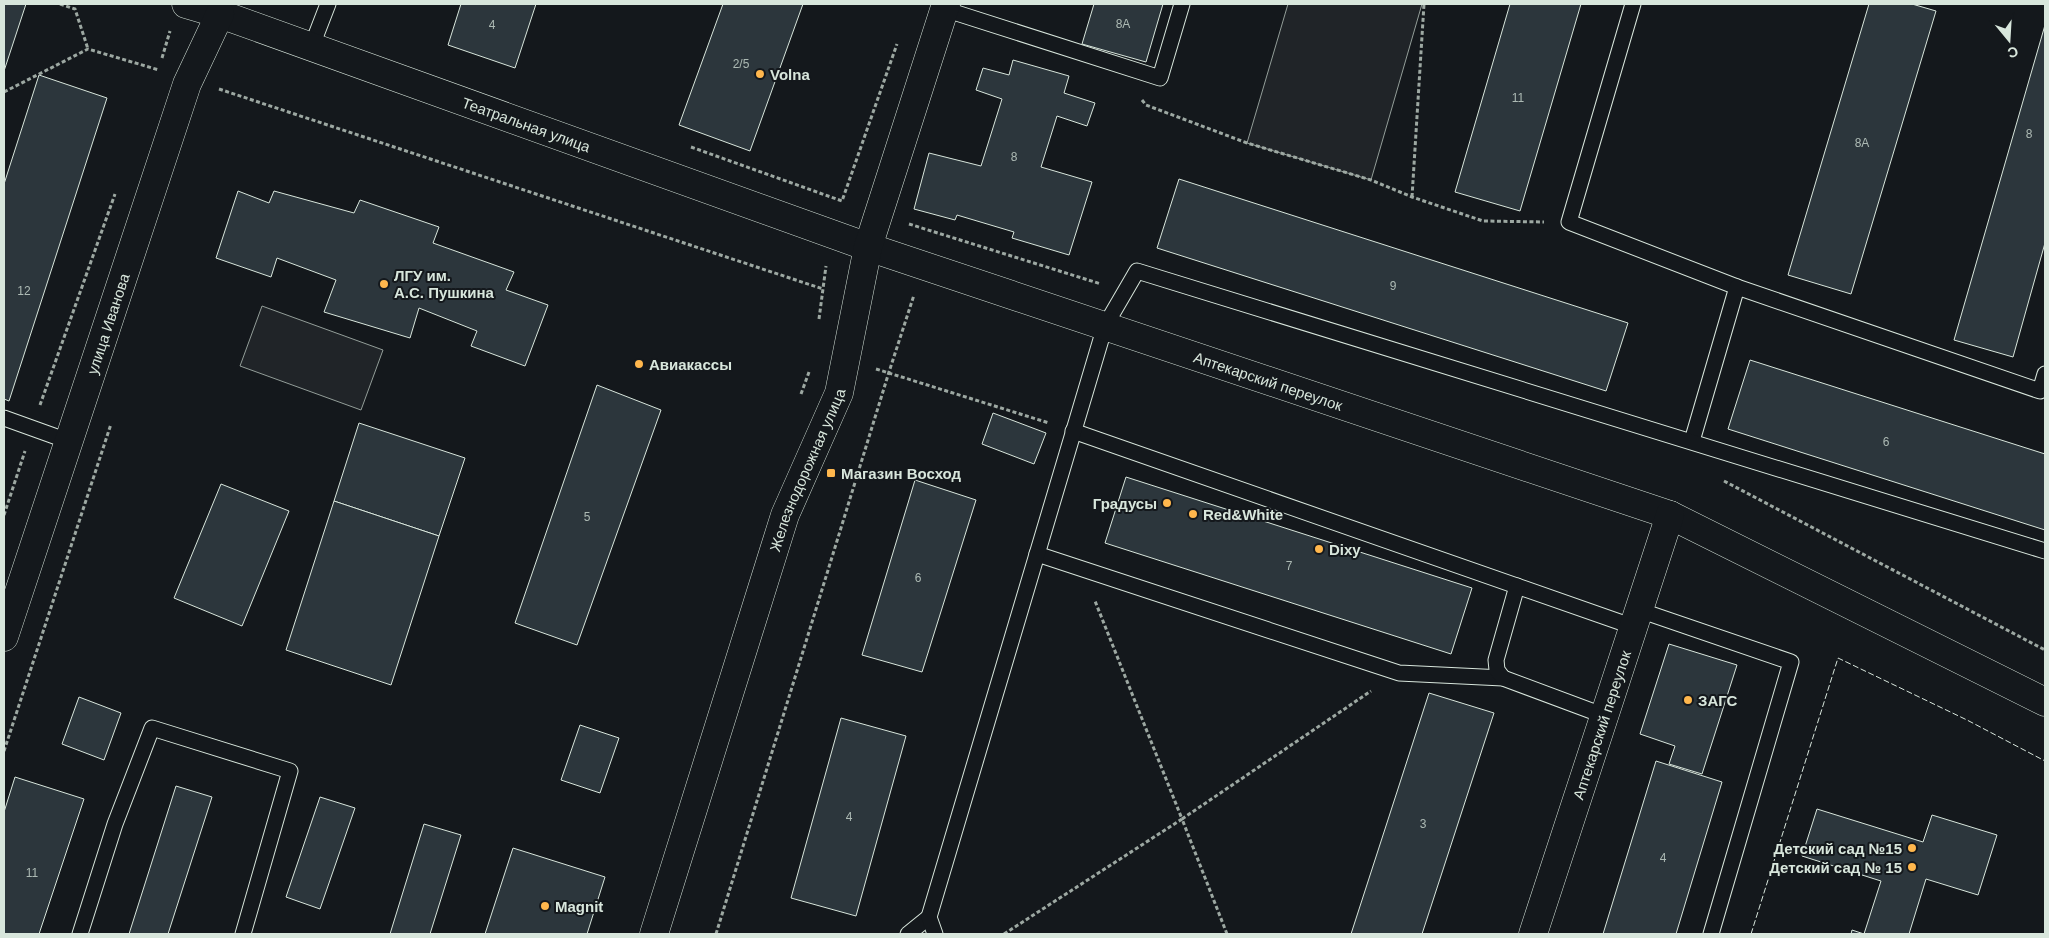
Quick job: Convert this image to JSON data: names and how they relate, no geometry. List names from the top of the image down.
{
  "streets": {
    "street": [
      "Театральная улица",
      "улица Иванова",
      "Аптекарский переулок",
      "Железнодорожная улица"
    ]
  },
  "crossings": [
    ["Театральная улица", "улица Иванова"],
    ["Театральная улица", "Аптекарский переулок"],
    ["Театральная улица", "Железнодорожная улица"],
    ["Аптекарский переулок", "Железнодорожная улица"]
  ],
  "places": {
    "other": [
      "Volna",
      "ЛГУ им. А.С. Пушкина",
      "Авиакассы",
      "Градусы",
      "Red&White",
      "Dixy",
      "ЗАГС",
      "Детский сад №15",
      "Детский сад № 15",
      "Magnit"
    ],
    "transit": ["Магазин Восход"]
  },
  "house_numbers": [
    "8А",
    "4",
    "2/5",
    "11",
    "8",
    "8А",
    "8",
    "9",
    "12",
    "6",
    "5",
    "7",
    "6",
    "4",
    "3",
    "4",
    "11"
  ],
  "north": "bottom"
}
